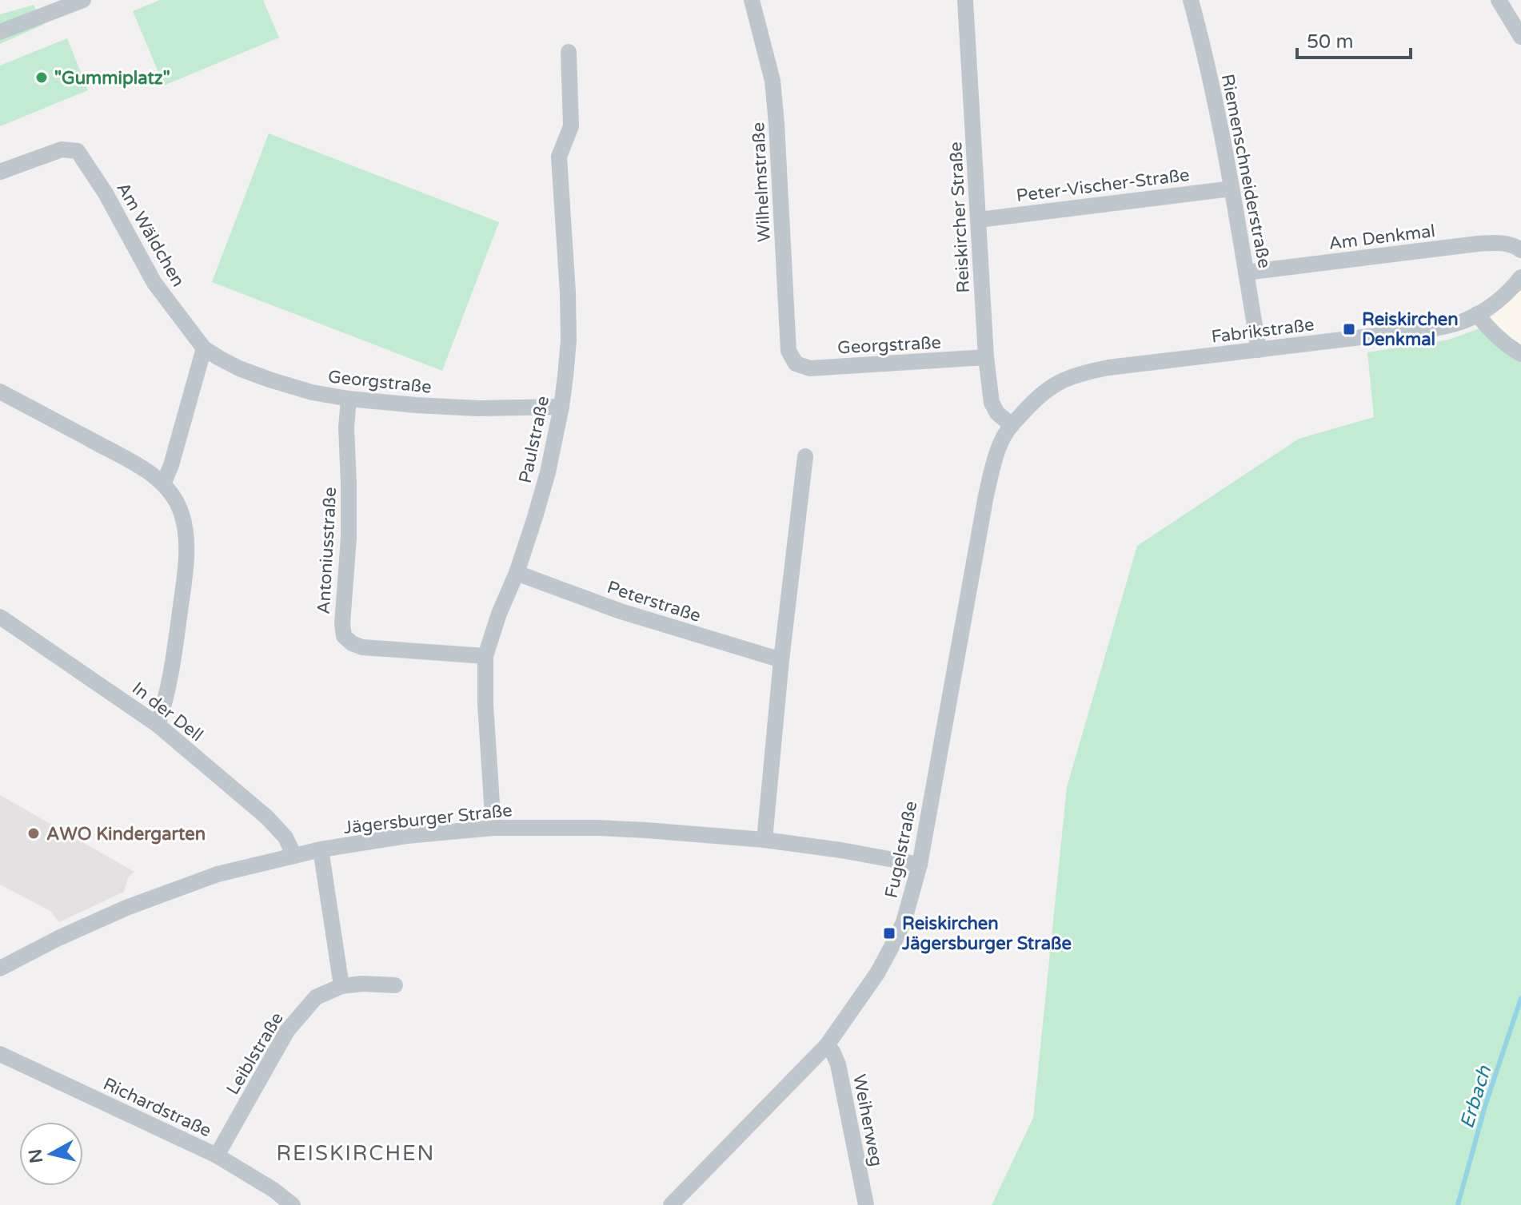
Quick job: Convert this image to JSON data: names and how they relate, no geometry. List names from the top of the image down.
{
  "streets": {
    "street": [
      "Riemenschneiderstraße",
      "Wilhelmstraße",
      "Peter-Vischer-Straße",
      "Reiskircher Straße",
      "Am Wäldchen",
      "Am Denkmal",
      "Fabrikstraße",
      "Georgstraße",
      "Paulstraße",
      "Antoniusstraße",
      "Peterstraße",
      "In der Dell",
      "Jägersburger Straße",
      "Fugelstraße",
      "Leiblstraße",
      "Richardstraße",
      "Weiherweg"
    ]
  },
  "crossings": [
    ["Riemenschneiderstraße", "Peter-Vischer-Straße"],
    ["Riemenschneiderstraße", "Am Denkmal"],
    ["Riemenschneiderstraße", "Fabrikstraße"],
    ["Wilhelmstraße", "Georgstraße"],
    ["Peter-Vischer-Straße", "Reiskircher Straße"],
    ["Reiskircher Straße", "Fabrikstraße"],
    ["Reiskircher Straße", "Georgstraße"],
    ["Reiskircher Straße", "Fugelstraße"],
    ["Am Wäldchen", "Georgstraße"],
    ["Fabrikstraße", "Fugelstraße"],
    ["Georgstraße", "Paulstraße"],
    ["Georgstraße", "Antoniusstraße"],
    ["Paulstraße", "Antoniusstraße"],
    ["Paulstraße", "Peterstraße"],
    ["Paulstraße", "Jägersburger Straße"],
    ["In der Dell", "Jägersburger Straße"],
    ["Jägersburger Straße", "Fugelstraße"],
    ["Fugelstraße", "Weiherweg"],
    ["Leiblstraße", "Richardstraße"]
  ],
  "districts": ["REISKIRCHEN"],
  "water": ["Erbach"],
  "places": {
    "other": ["\"Gummiplatz\"", "AWO Kindergarten"],
    "transit": ["Reiskirchen Denkmal", "Reiskirchen Jägersburger Straße"]
  },
  "scale_bar": "50 m",
  "north": "left"
}
